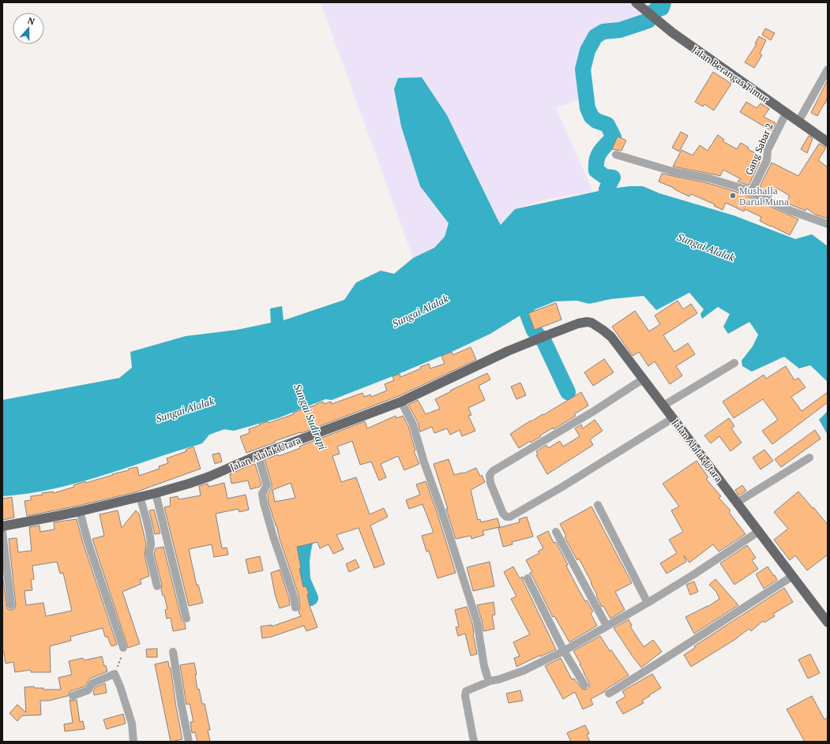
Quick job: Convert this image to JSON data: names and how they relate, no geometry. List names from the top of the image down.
{
  "streets": {
    "main road": ["Jalan Berangas Timur", "Jalan Alalak Utara"],
    "street": ["Gang Sabar 2"]
  },
  "crossings": [
    ["Jalan Berangas Timur", "Gang Sabar 2"]
  ],
  "water": ["Sungai Alalak", "Sungai Sudirapi"],
  "places": ["Mushalla Darul Muna"],
  "north": "top"
}
